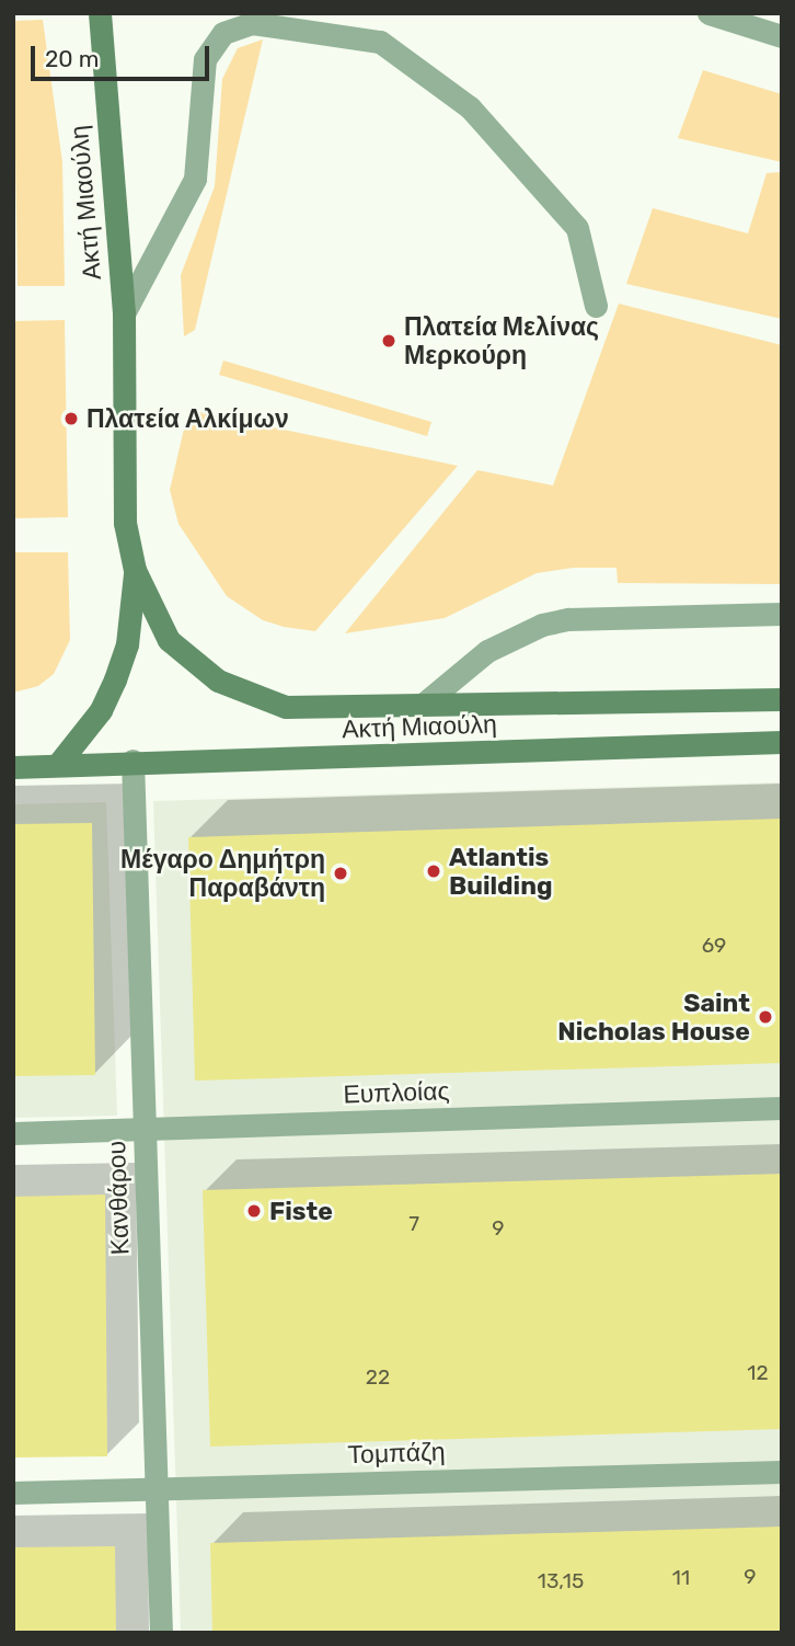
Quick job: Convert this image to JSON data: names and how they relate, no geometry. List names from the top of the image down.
{
  "streets": {
    "main road": ["Ακτή Μιαούλη"],
    "street": ["Ευπλοίας", "Κανθάρου", "Τομπάζη"]
  },
  "crossings": [
    ["Ακτή Μιαούλη", "Κανθάρου"],
    ["Ευπλοίας", "Κανθάρου"],
    ["Κανθάρου", "Τομπάζη"]
  ],
  "places": [
    "Πλατεία Μελίνας Μερκούρη",
    "Πλατεία Αλκίμων",
    "Atlantis Building",
    "Μέγαρο Δημήτρη Παραβάντη",
    "Saint Nicholas House",
    "Fiste"
  ],
  "house_numbers": [
    "69",
    "7",
    "9",
    "12",
    "22",
    "9",
    "11",
    "13,15"
  ],
  "scale_bar": "20 m"
}
